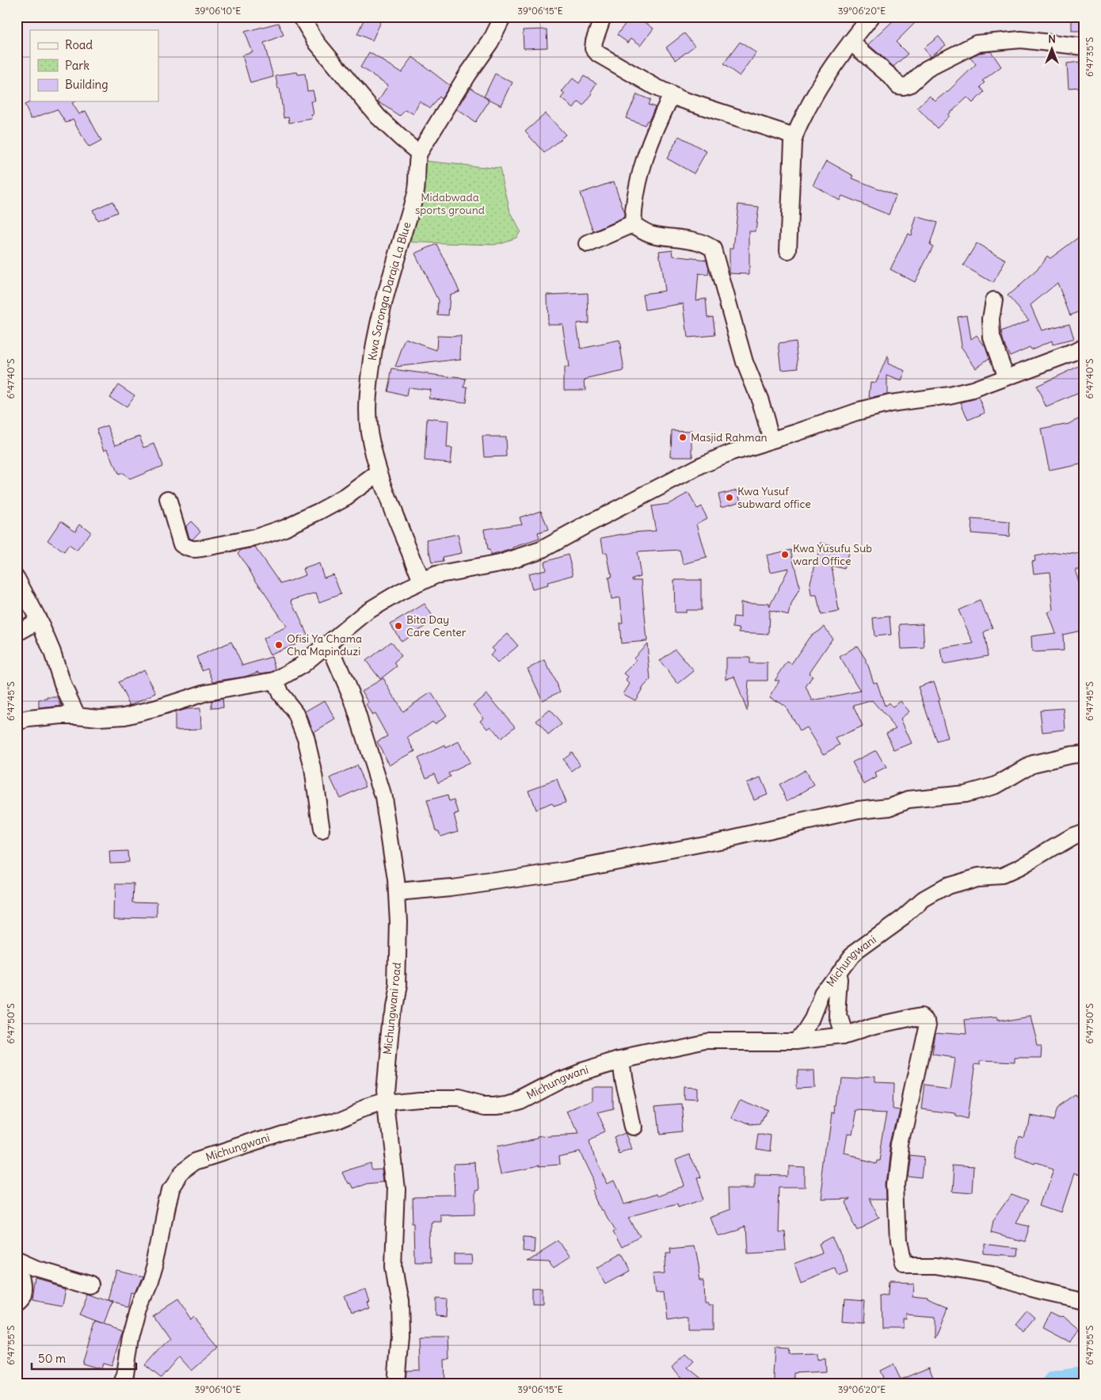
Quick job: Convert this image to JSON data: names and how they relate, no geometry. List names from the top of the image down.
{
  "streets": {
    "street": ["Kwa Saronga Daraja La Blue", "Michungwani", "Michungwani road"]
  },
  "crossings": [
    ["Michungwani", "Michungwani road"]
  ],
  "parks": ["Midabwada sports ground"],
  "places": [
    "Masjid Rahman",
    "Kwa Yusuf subward office",
    "Kwa Yusufu Sub ward Office",
    "Bita Day Care Center",
    "Ofisi Ya Chama Cha Mapinduzi"
  ],
  "legend": ["Road", "Park", "Building"],
  "scale_bar": "50 m",
  "north": "top",
  "coordinates": [
    "39°06'10\"E",
    "39°06'15\"E",
    "39°06'20\"E",
    "6°47'35\"S",
    "6°47'40\"S",
    "6°47'45\"S",
    "6°47'50\"S",
    "6°47'55\"S"
  ]
}
